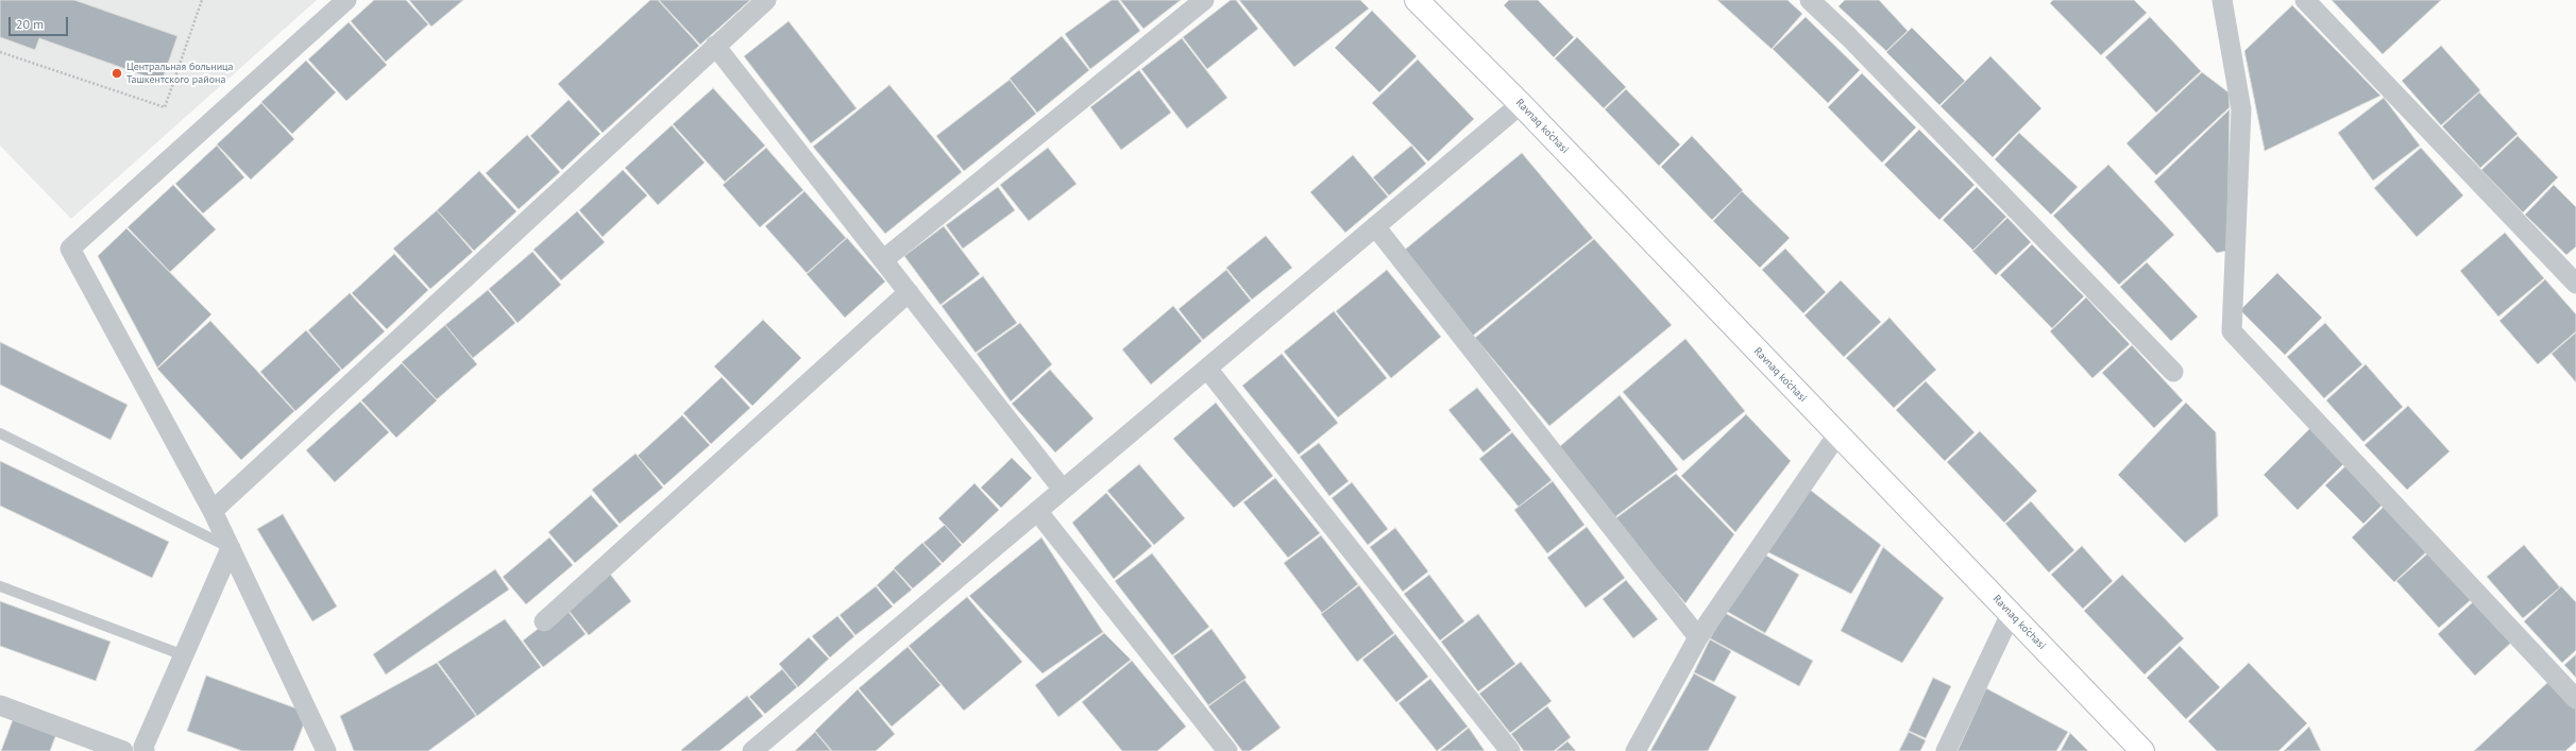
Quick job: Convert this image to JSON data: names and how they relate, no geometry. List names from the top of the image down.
{
  "streets": {
    "street": ["Ravnaq ko‘chasi"]
  },
  "places": ["Центральная больница Ташкентского района"],
  "scale_bar": "20 m"
}
